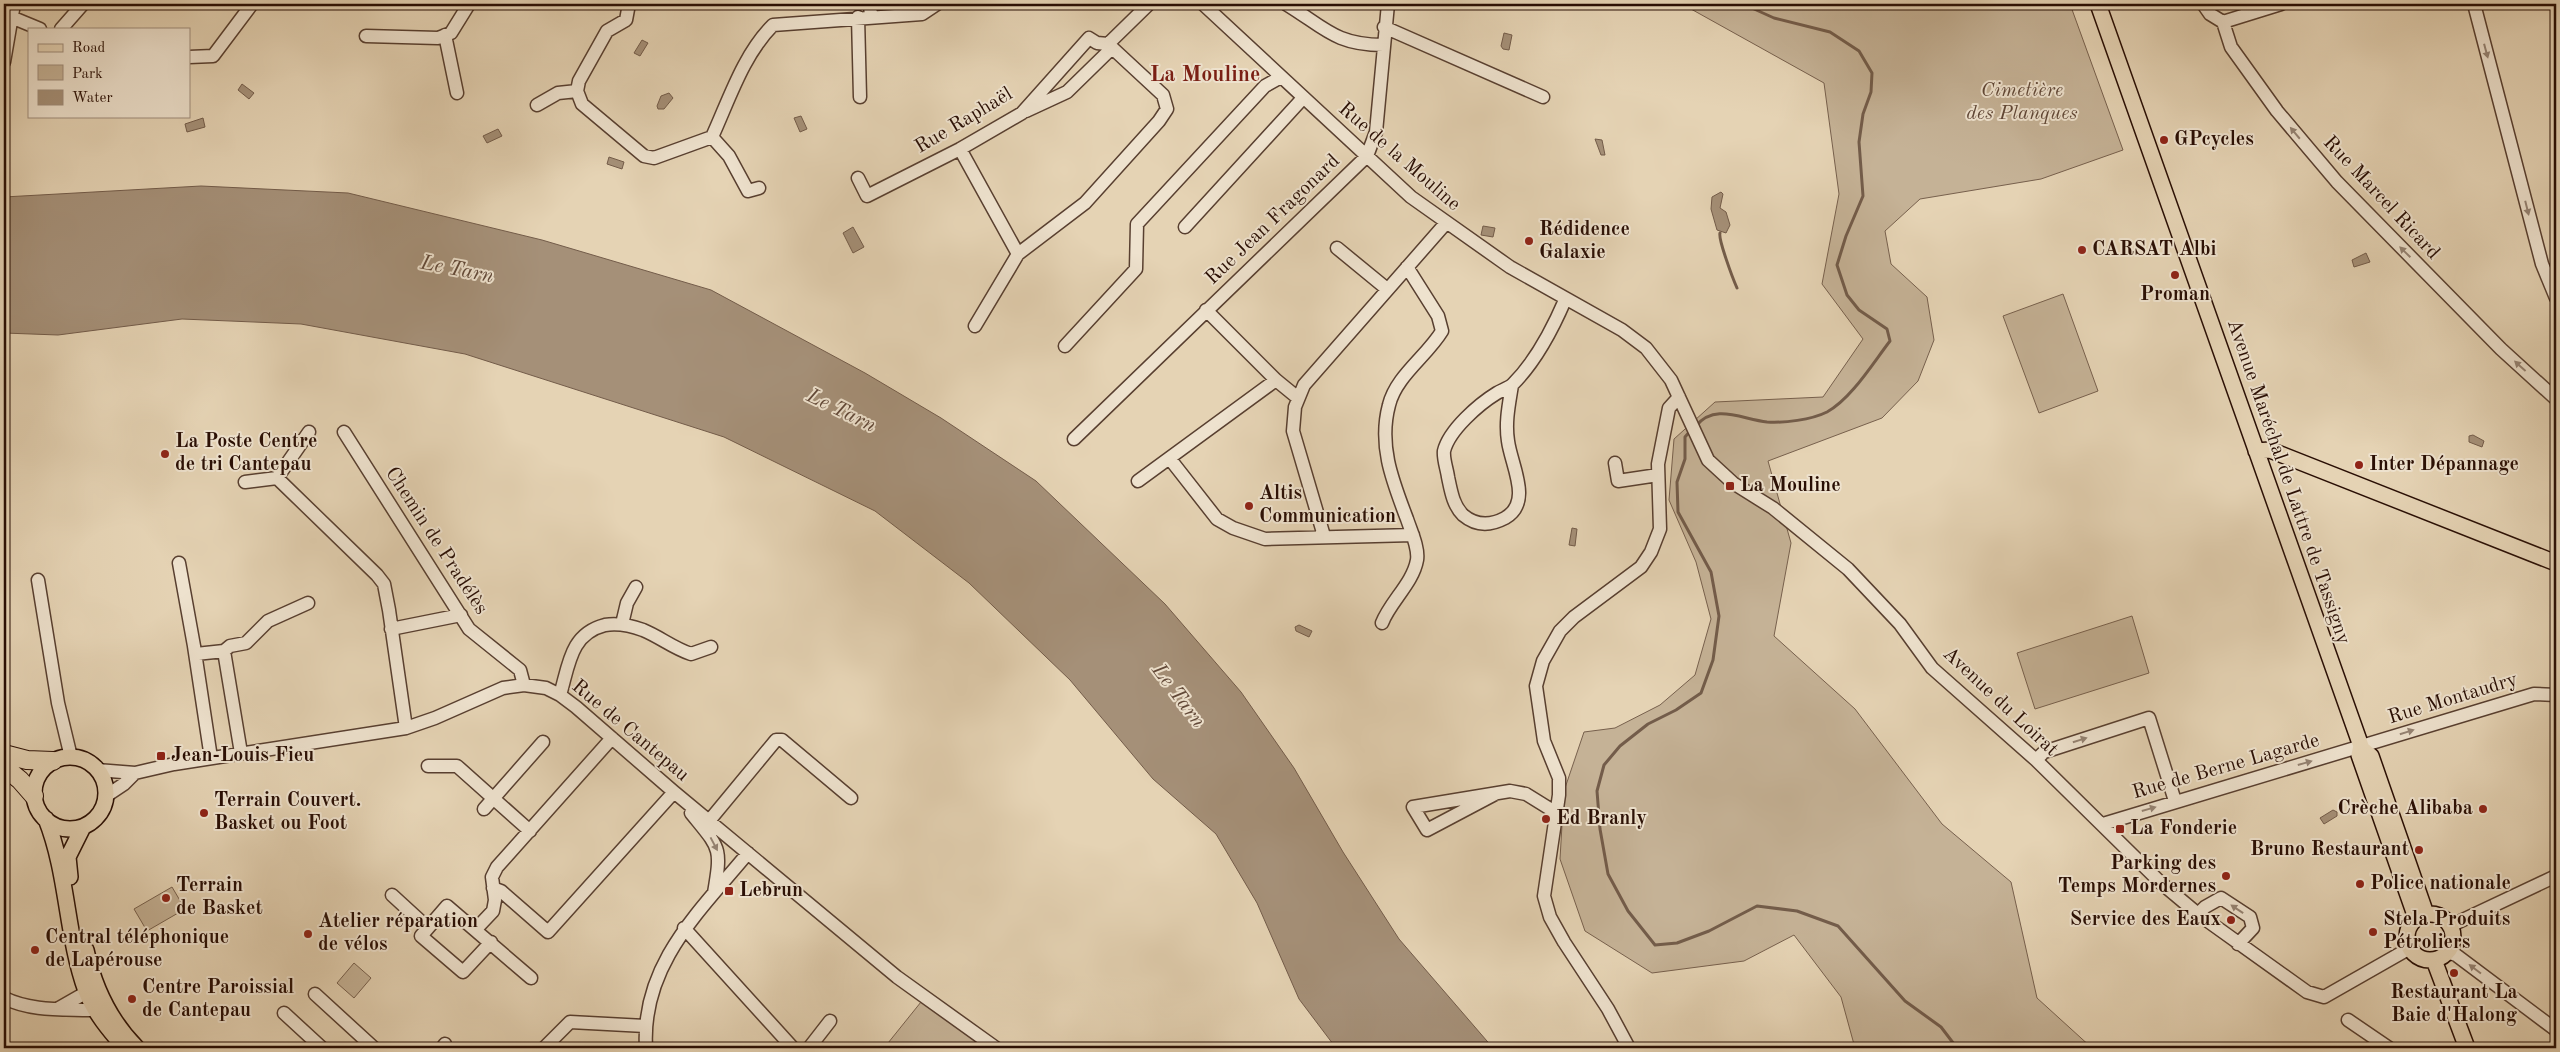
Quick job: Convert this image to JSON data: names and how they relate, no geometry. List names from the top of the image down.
{
  "streets": {
    "main road": ["Avenue Maréchal de Lattre de Tassigny"],
    "street": [
      "Rue Raphaël",
      "Rue de la Mouline",
      "Rue Marcel Ricard",
      "Rue Jean Fragonard",
      "Chemin de Pradélès",
      "Rue Montaudry",
      "Avenue du Loirat",
      "Rue de Cantepau",
      "Rue de Berne Lagarde"
    ]
  },
  "crossings": [
    ["Rue de la Mouline", "Rue Jean Fragonard"],
    ["Rue de la Mouline", "Avenue du Loirat"],
    ["Avenue Maréchal de Lattre de Tassigny", "Rue Montaudry"],
    ["Avenue Maréchal de Lattre de Tassigny", "Avenue du Loirat"],
    ["Avenue Maréchal de Lattre de Tassigny", "Rue de Berne Lagarde"],
    ["Chemin de Pradélès", "Rue de Cantepau"],
    ["Rue Montaudry", "Rue de Berne Lagarde"],
    ["Avenue du Loirat", "Rue de Berne Lagarde"]
  ],
  "one_way": ["Rue Marcel Ricard", "Rue Montaudry", "Rue de Berne Lagarde"],
  "districts": ["La Mouline"],
  "water": ["Le Tarn"],
  "parks": ["Cimetière des Planques"],
  "places": {
    "other": [
      "GPcycles",
      "Rédidence Galaxie",
      "CARSAT Albi",
      "Proman",
      "La Poste Centre de tri Cantepau",
      "Inter Dépannage",
      "Altis Communication",
      "Crèche Alibaba",
      "Terrain Couvert. Basket ou Foot",
      "Ed Branly",
      "Bruno Restaurant",
      "Parking des Temps Mordernes",
      "Police nationale",
      "Terrain de Basket",
      "Service des Eaux",
      "Stela Produits Pétroliers",
      "Atelier réparation de vélos",
      "Central téléphonique de Lapérouse",
      "Restaurant La Baie d'Halong",
      "Centre Paroissial de Cantepau"
    ],
    "transit": [
      "La Mouline",
      "Jean-Louis Fieu",
      "La Fonderie",
      "Lebrun"
    ]
  },
  "legend": ["Road", "Park", "Water"]
}
